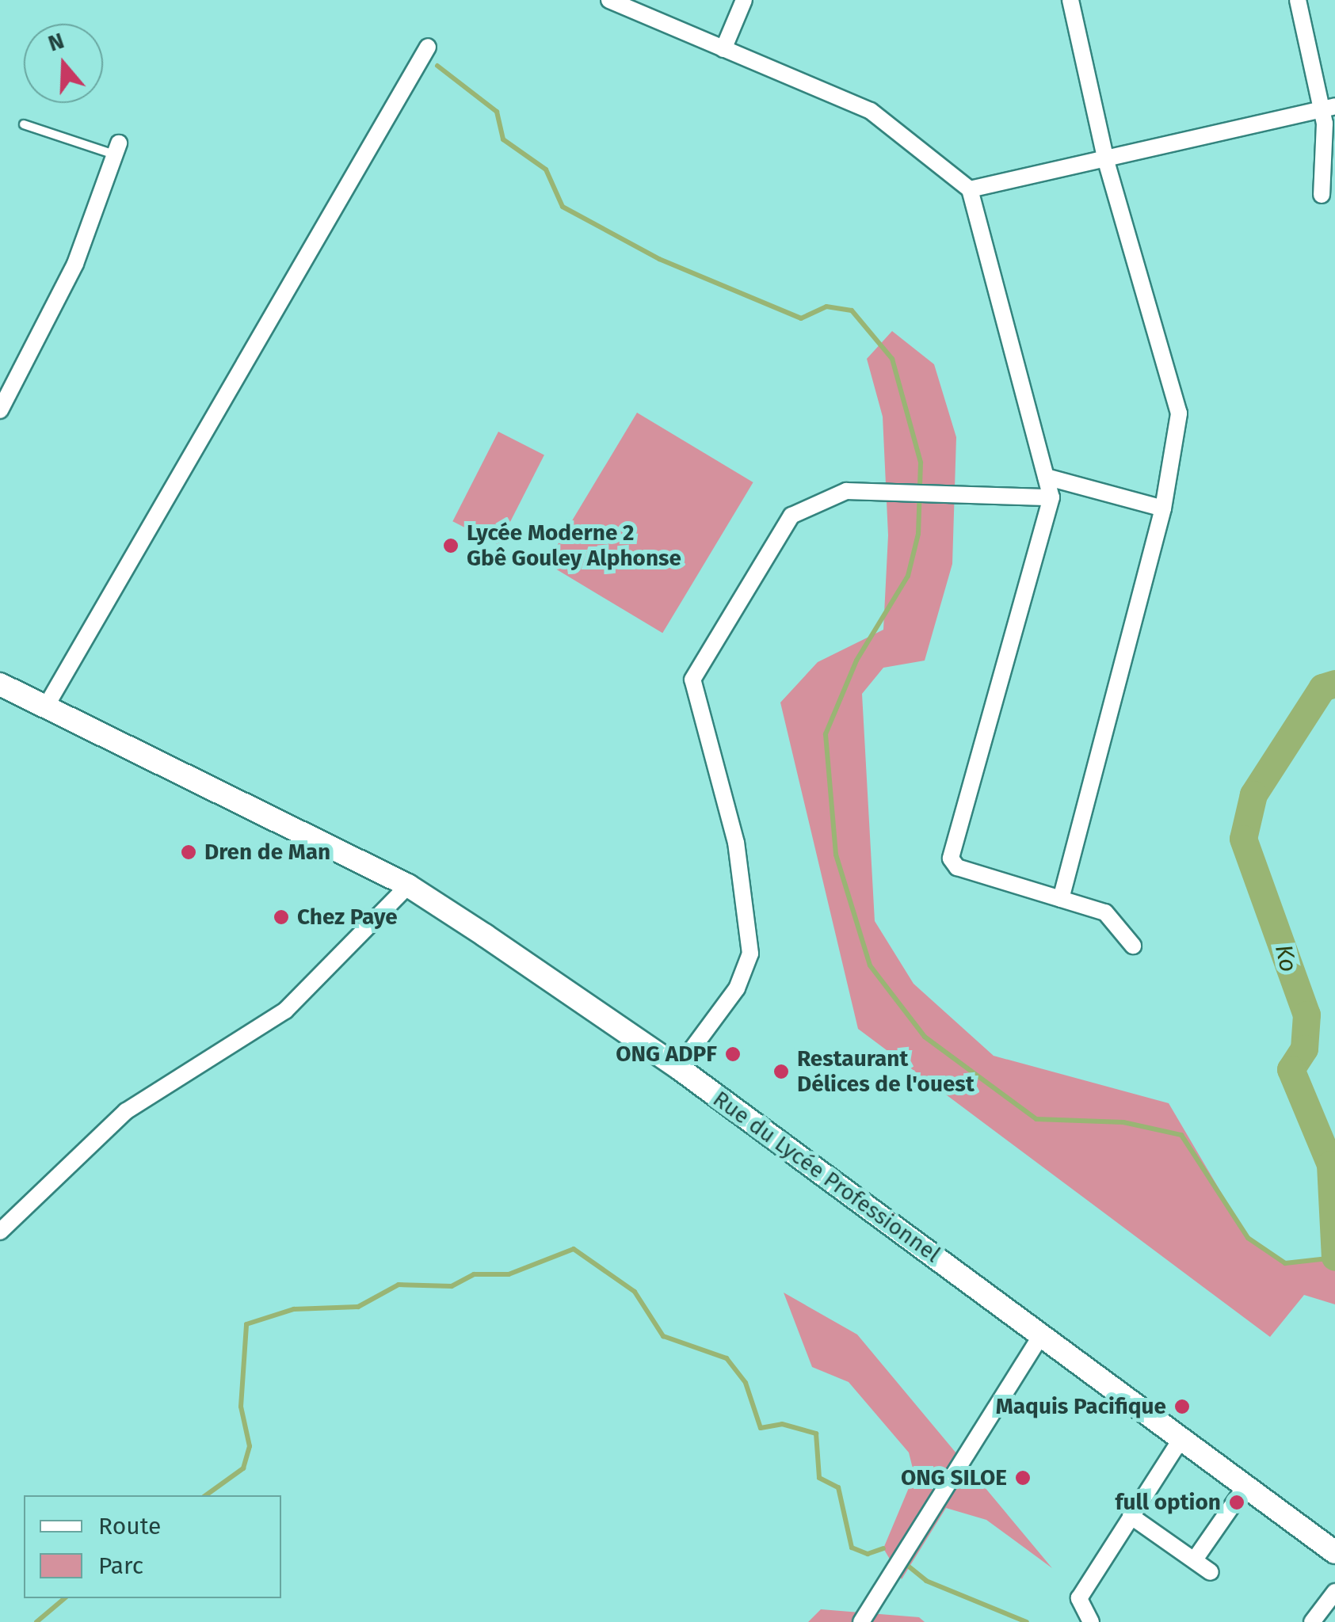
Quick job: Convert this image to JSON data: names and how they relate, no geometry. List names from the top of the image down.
{
  "streets": {
    "main road": ["Rue du Lycée Professionnel"]
  },
  "water": ["Ko"],
  "places": [
    "Lycée Moderne 2 Gbê Gouley Alphonse",
    "Dren de Man",
    "Chez Paye",
    "ONG ADPF",
    "Restaurant Délices de l'ouest",
    "Maquis Pacifique",
    "ONG SILOE",
    "full option"
  ],
  "legend": ["Route", "Parc"],
  "north": "top"
}
